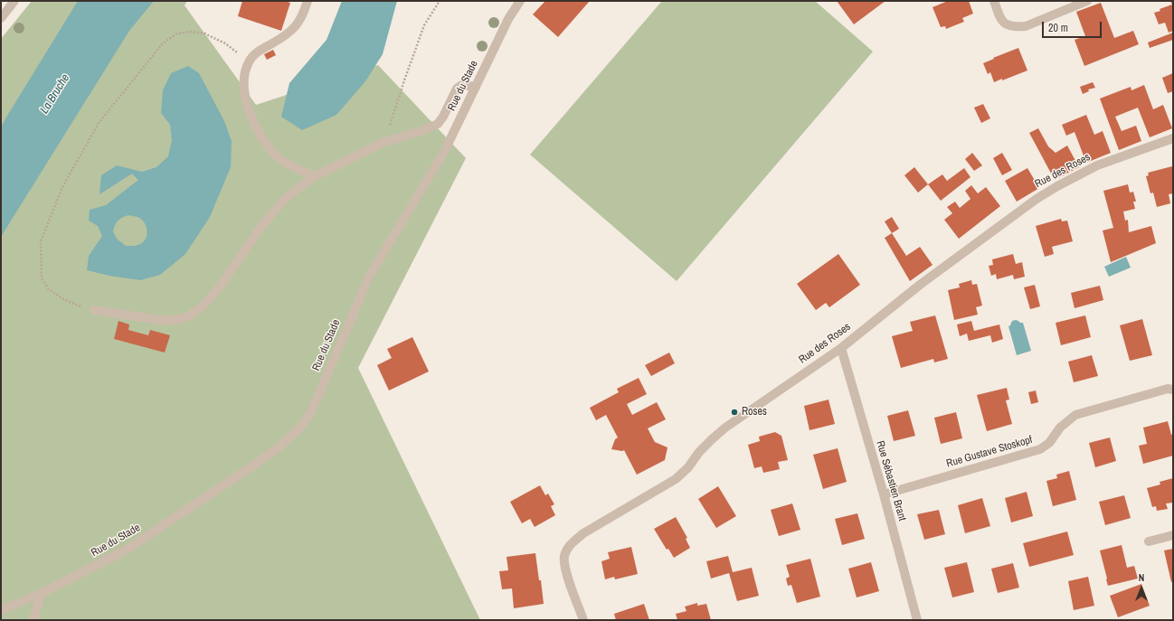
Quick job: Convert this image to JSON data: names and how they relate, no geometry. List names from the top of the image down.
{
  "streets": {
    "street": [
      "Rue du Stade",
      "Rue des Roses",
      "Rue Gustave Stoskopf",
      "Rue Sébastien Brant"
    ]
  },
  "crossings": [
    ["Rue des Roses", "Rue Sébastien Brant"],
    ["Rue Gustave Stoskopf", "Rue Sébastien Brant"]
  ],
  "water": ["La Bruche"],
  "places": ["Roses"],
  "scale_bar": "20 m",
  "north": "top"
}
